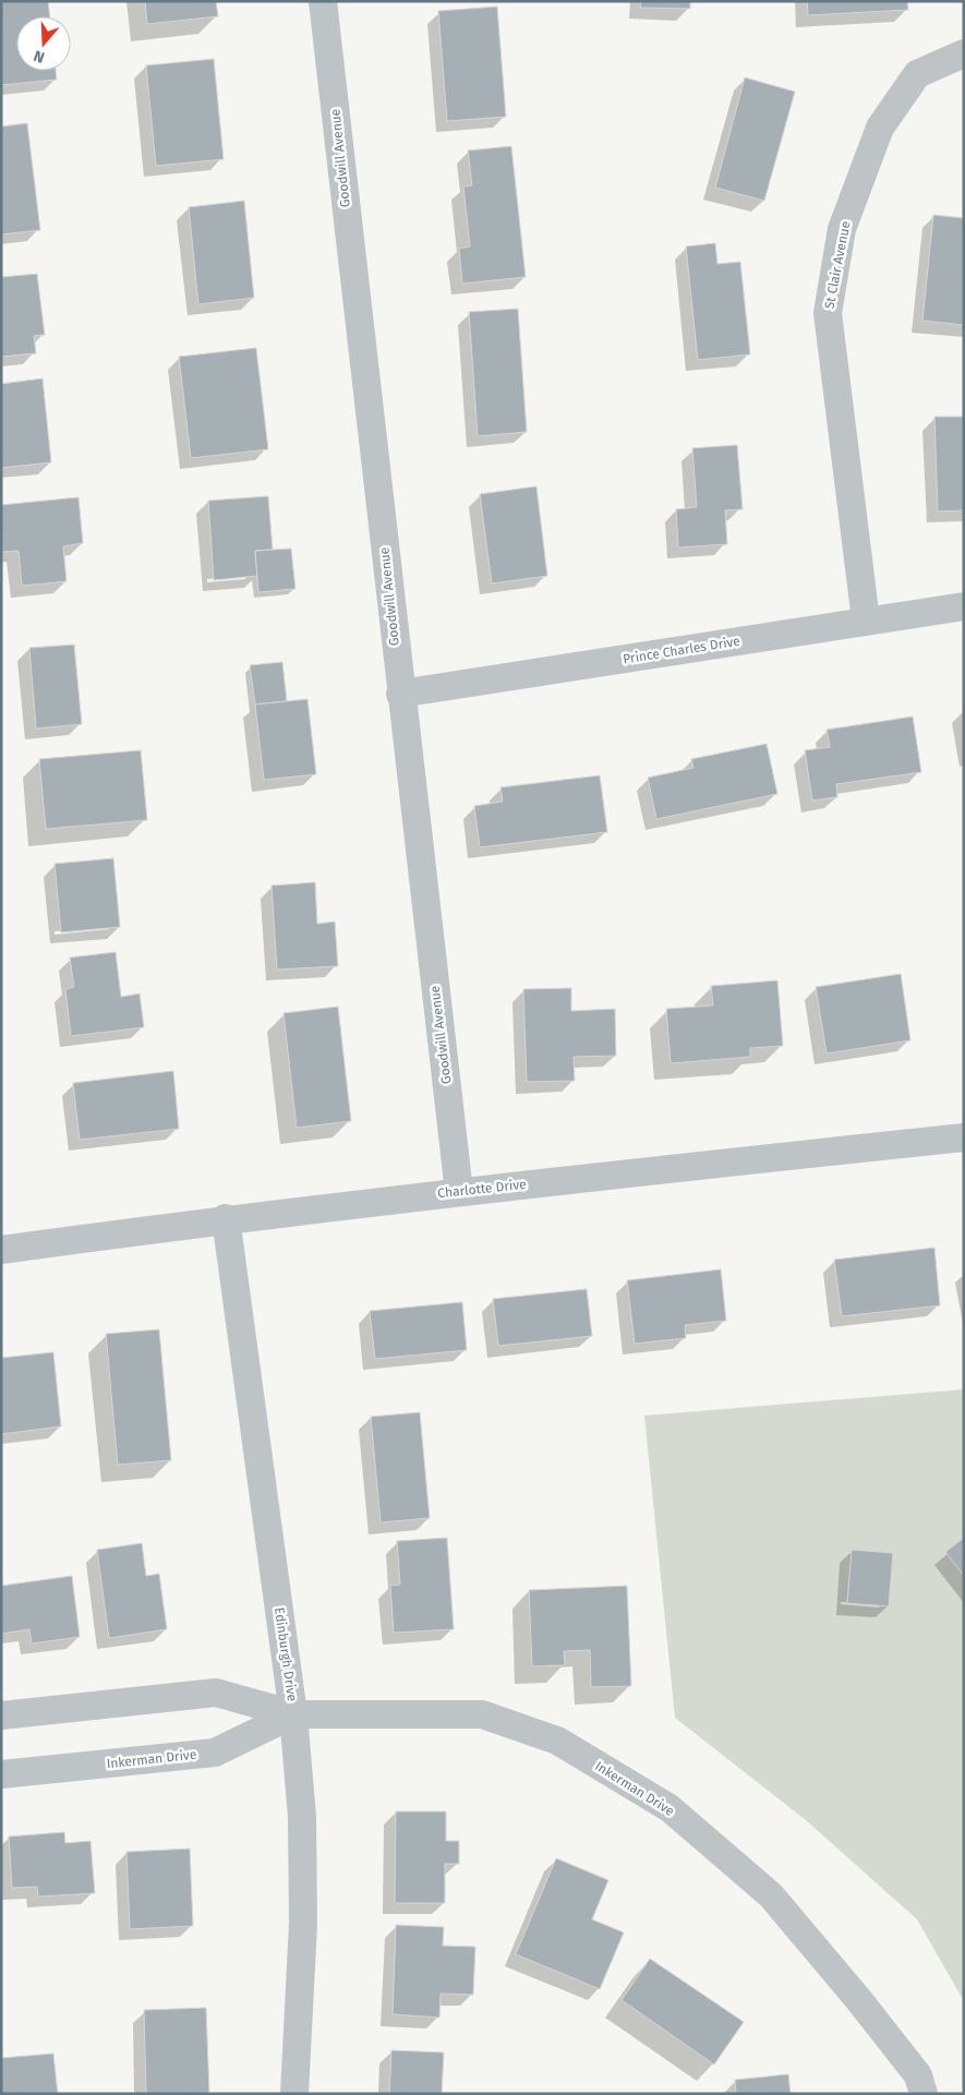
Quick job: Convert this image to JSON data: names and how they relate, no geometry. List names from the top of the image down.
{
  "streets": {
    "street": [
      "Goodwill Avenue",
      "St Clair Avenue",
      "Prince Charles Drive",
      "Charlotte Drive",
      "Edinburgh Drive",
      "Inkerman Drive"
    ]
  },
  "crossings": [
    ["Goodwill Avenue", "Prince Charles Drive"],
    ["Goodwill Avenue", "Charlotte Drive"],
    ["St Clair Avenue", "Prince Charles Drive"],
    ["Charlotte Drive", "Edinburgh Drive"],
    ["Edinburgh Drive", "Inkerman Drive"]
  ],
  "north": "bottom"
}
